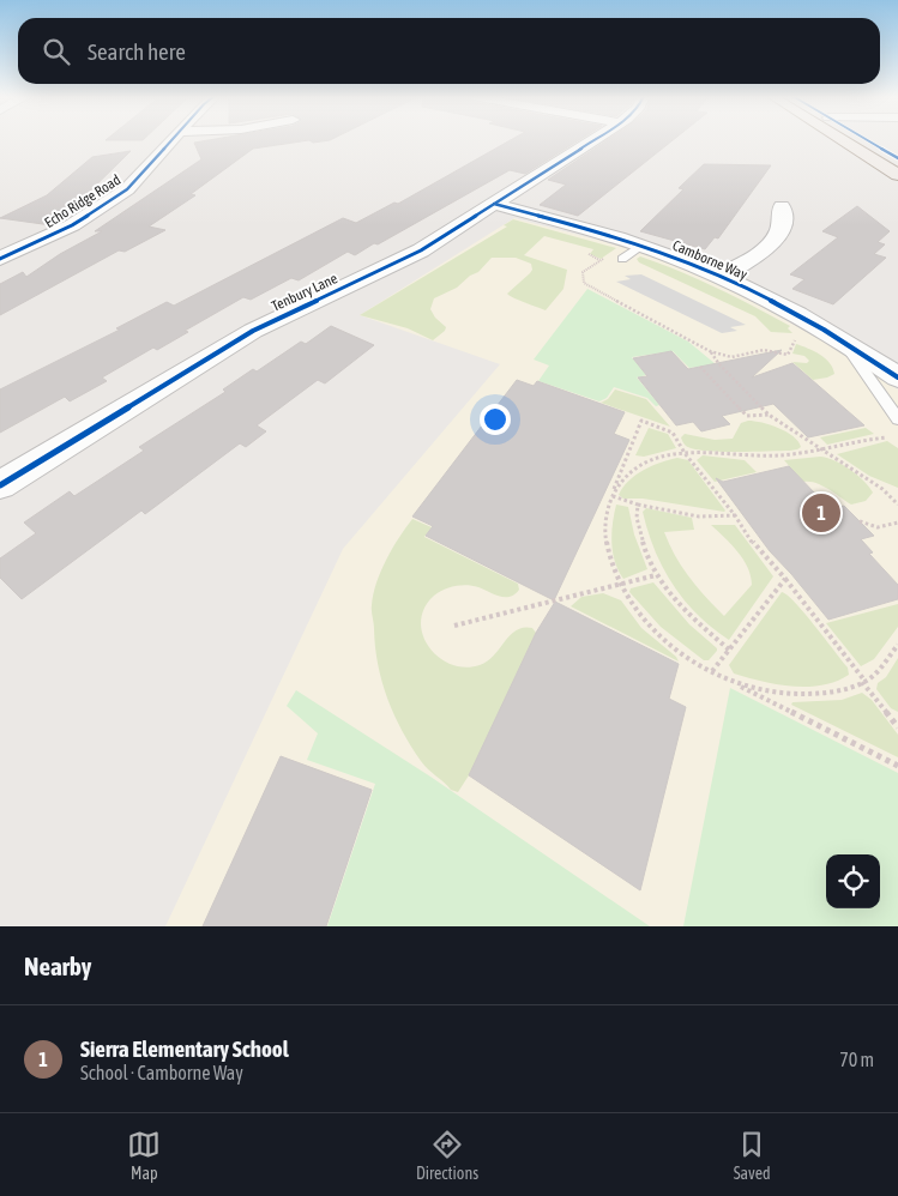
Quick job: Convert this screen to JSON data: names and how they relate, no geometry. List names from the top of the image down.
{
  "streets": {
    "street": ["Echo Ridge Road", "Camborne Way", "Tenbury Lane"]
  },
  "crossings": [
    ["Camborne Way", "Tenbury Lane"]
  ],
  "page": {
    "search": "Search here",
    "pins": "1",
    "heading": "Nearby",
    "list": [
      {
        "mark": "1",
        "name": "Sierra Elementary School",
        "note": "School · Camborne Way",
        "value": "70 m"
      }
    ],
    "nav": ["Map", "Directions", "Saved"]
  }
}
